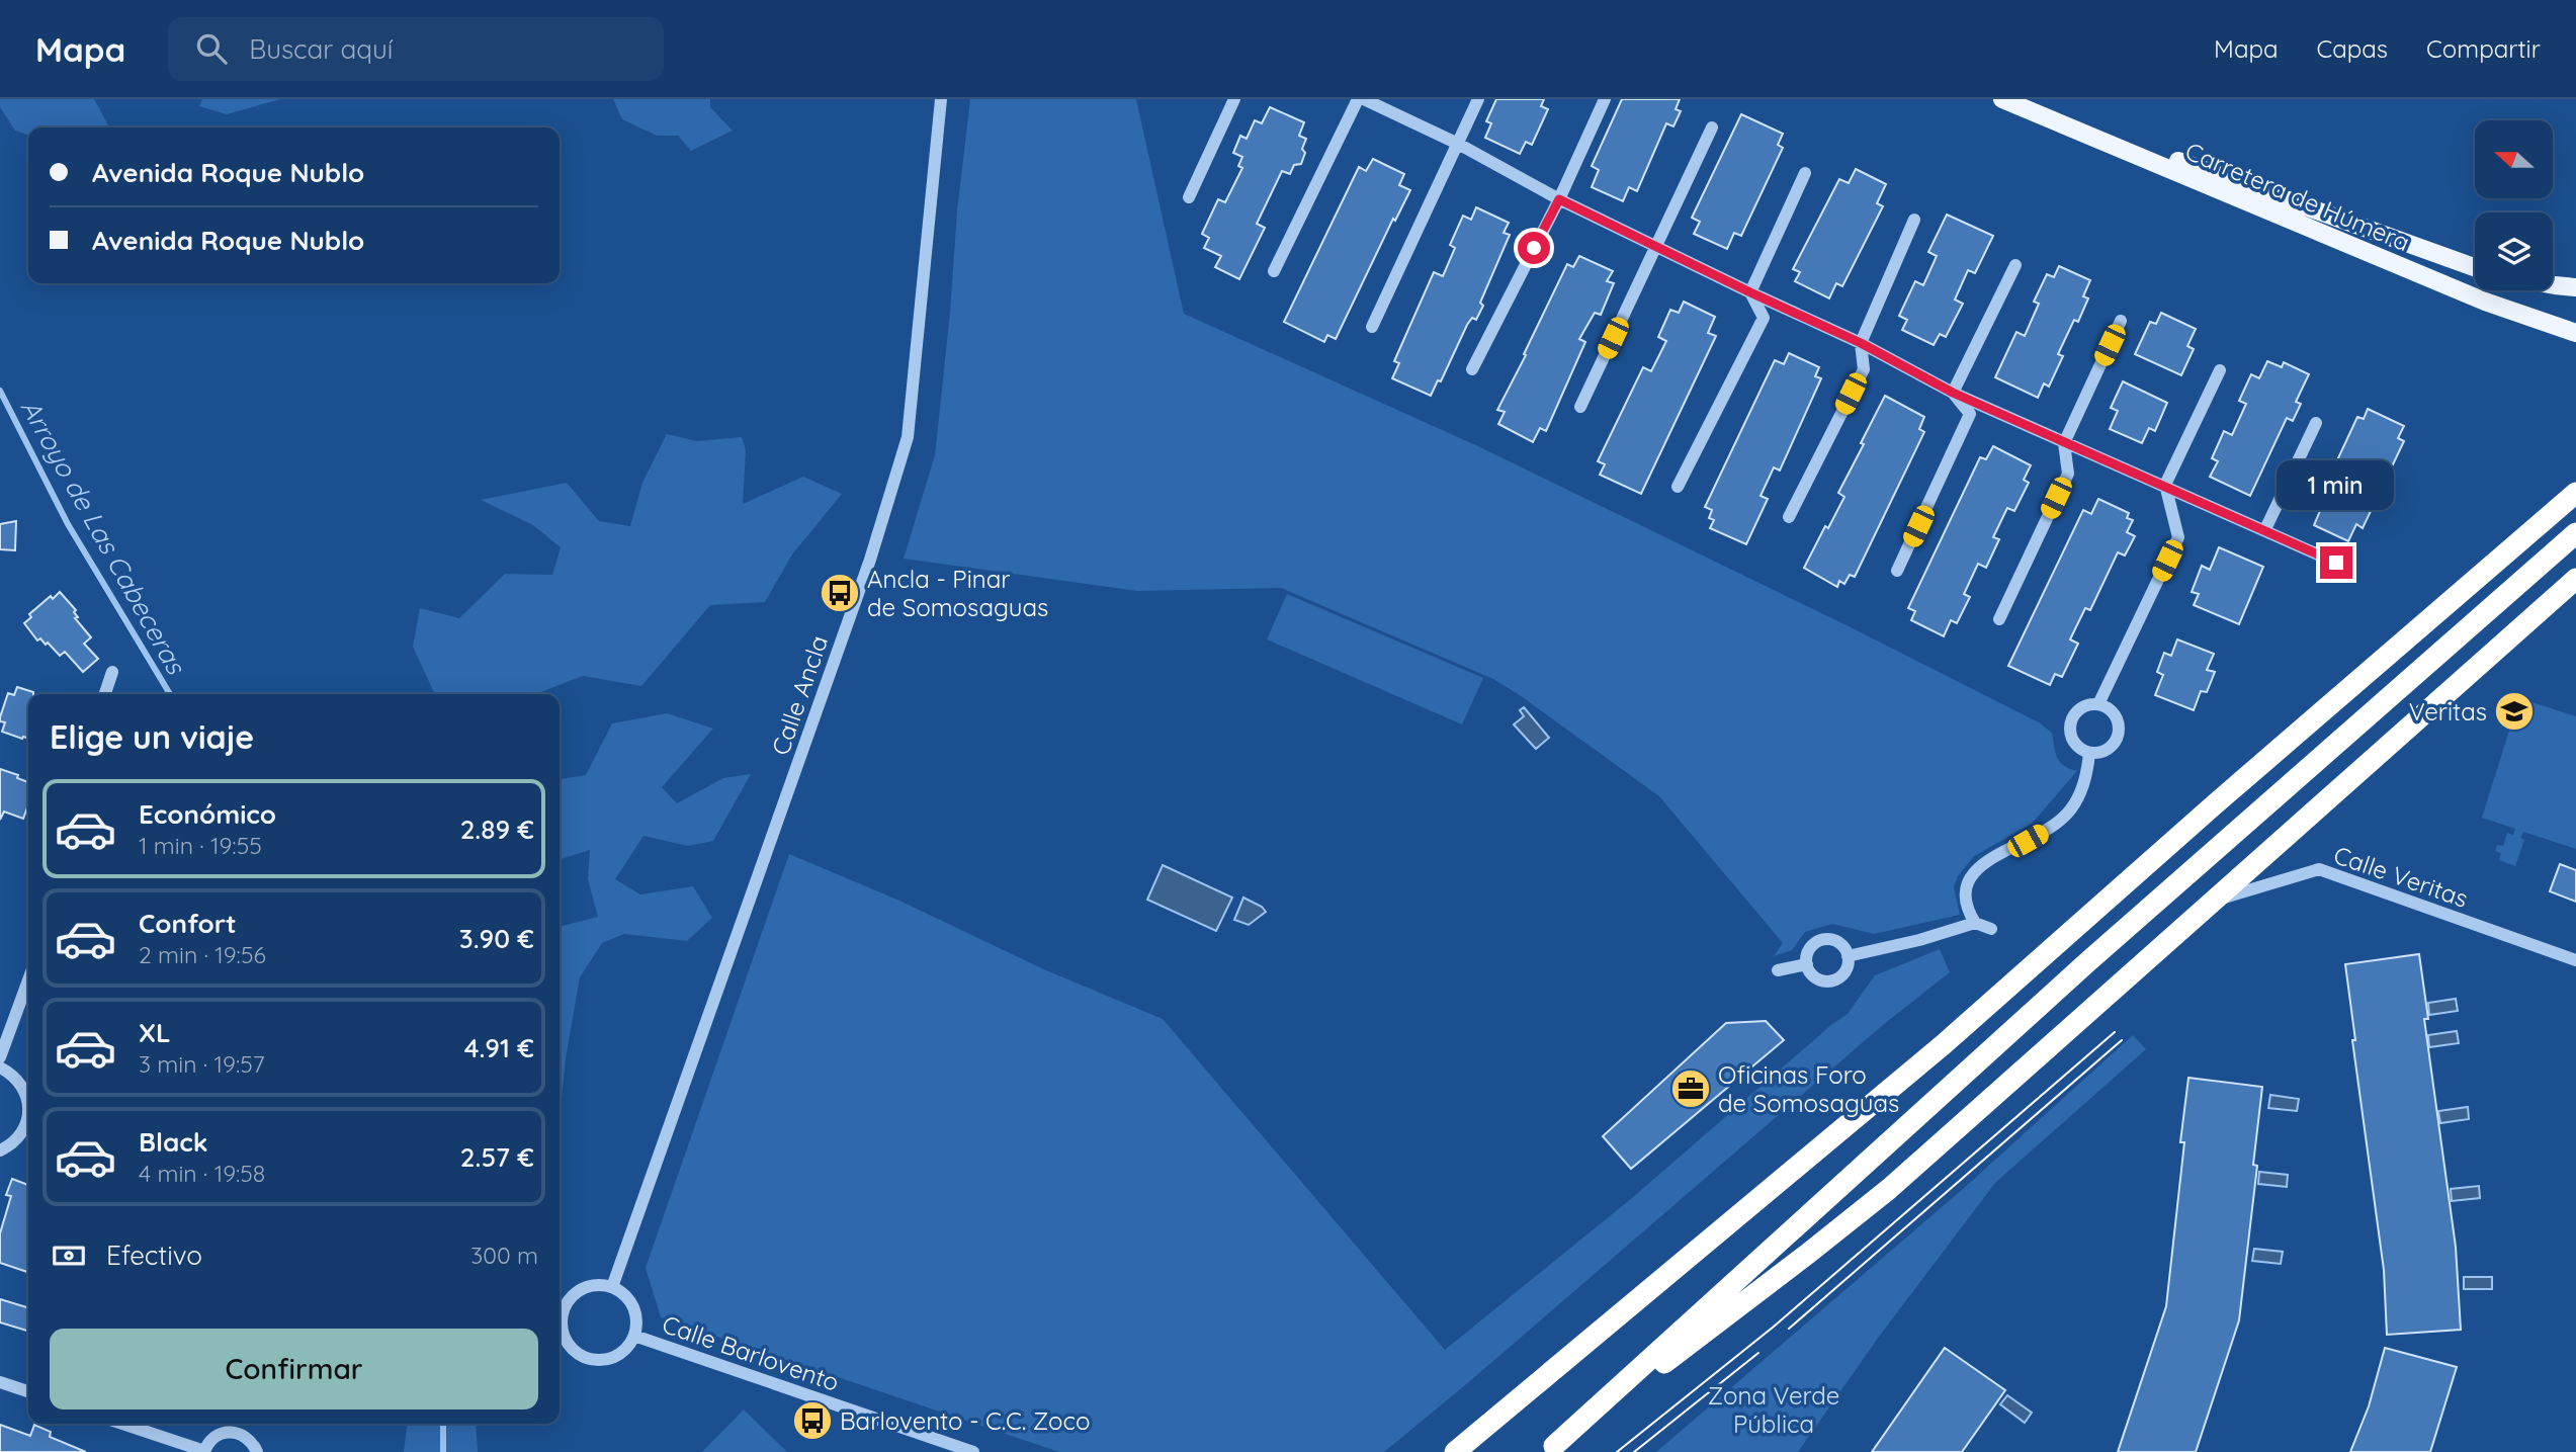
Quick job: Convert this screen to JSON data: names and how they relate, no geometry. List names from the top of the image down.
{
  "streets": {
    "main road": ["Carretera de Húmera"],
    "street": ["Calle Ancla", "Calle Veritas", "Calle Barlovento"]
  },
  "water": ["Arroyo de Las Cabeceras"],
  "parks": ["Zona Verde Pública"],
  "places": {
    "bus stop": ["Ancla - Pinar de Somosaguas", "Barlovento - C.C. Zoco"],
    "school or university": ["Veritas"],
    "office": ["Oficinas Foro de Somosaguas"]
  },
  "north": "left",
  "page": {
    "header": "Mapa",
    "search": "Buscar aquí",
    "nav": ["Mapa", "Capas", "Compartir"],
    "banner": ["Avenida Roque Nublo", "Avenida Roque Nublo"],
    "bubble": "1 min",
    "heading": "Elige un viaje",
    "list": [
      {
        "name": "Económico",
        "note": "1 min · 19:55",
        "value": "2.89 €"
      },
      {
        "name": "Confort",
        "note": "2 min · 19:56",
        "value": "3.90 €"
      },
      {
        "name": "XL",
        "note": "3 min · 19:57",
        "value": "4.91 €"
      },
      {
        "name": "Black",
        "note": "4 min · 19:58",
        "value": "2.57 €"
      }
    ],
    "pay": ["Efectivo", "300 m"],
    "buttons": "Confirmar"
  }
}
